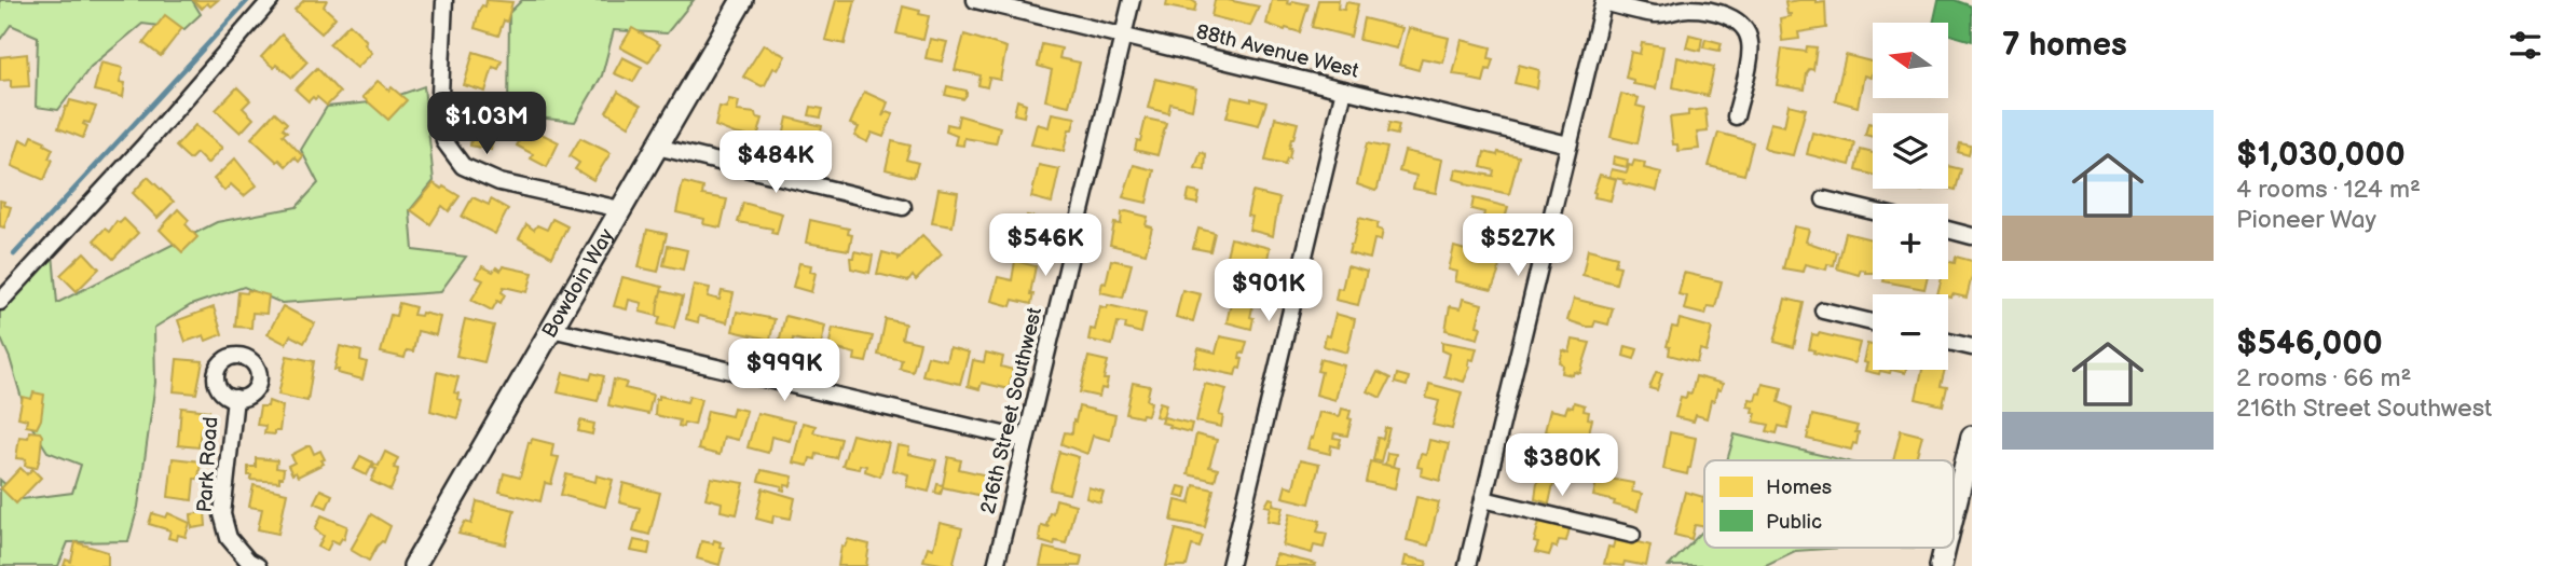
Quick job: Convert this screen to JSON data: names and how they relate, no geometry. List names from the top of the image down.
{
  "streets": {
    "street": [
      "88th Avenue West",
      "Bowdoin Way",
      "216th Street Southwest",
      "Park Road"
    ]
  },
  "crossings": [
    ["88th Avenue West", "216th Street Southwest"]
  ],
  "legend": ["Homes", "Public"],
  "north": "left",
  "page": {
    "heading": "7 homes",
    "map_buttons": ["+", "−"],
    "list": [
      {
        "name": "$1,030,000",
        "note": "4 rooms · 124 m² · Pioneer Way"
      },
      {
        "name": "$546,000",
        "note": "2 rooms · 66 m² · 216th Street Southwest"
      }
    ],
    "price": [
      "$1.03M",
      "$484K",
      "$546K",
      "$527K",
      "$901K",
      "$999K",
      "$380K"
    ]
  }
}
